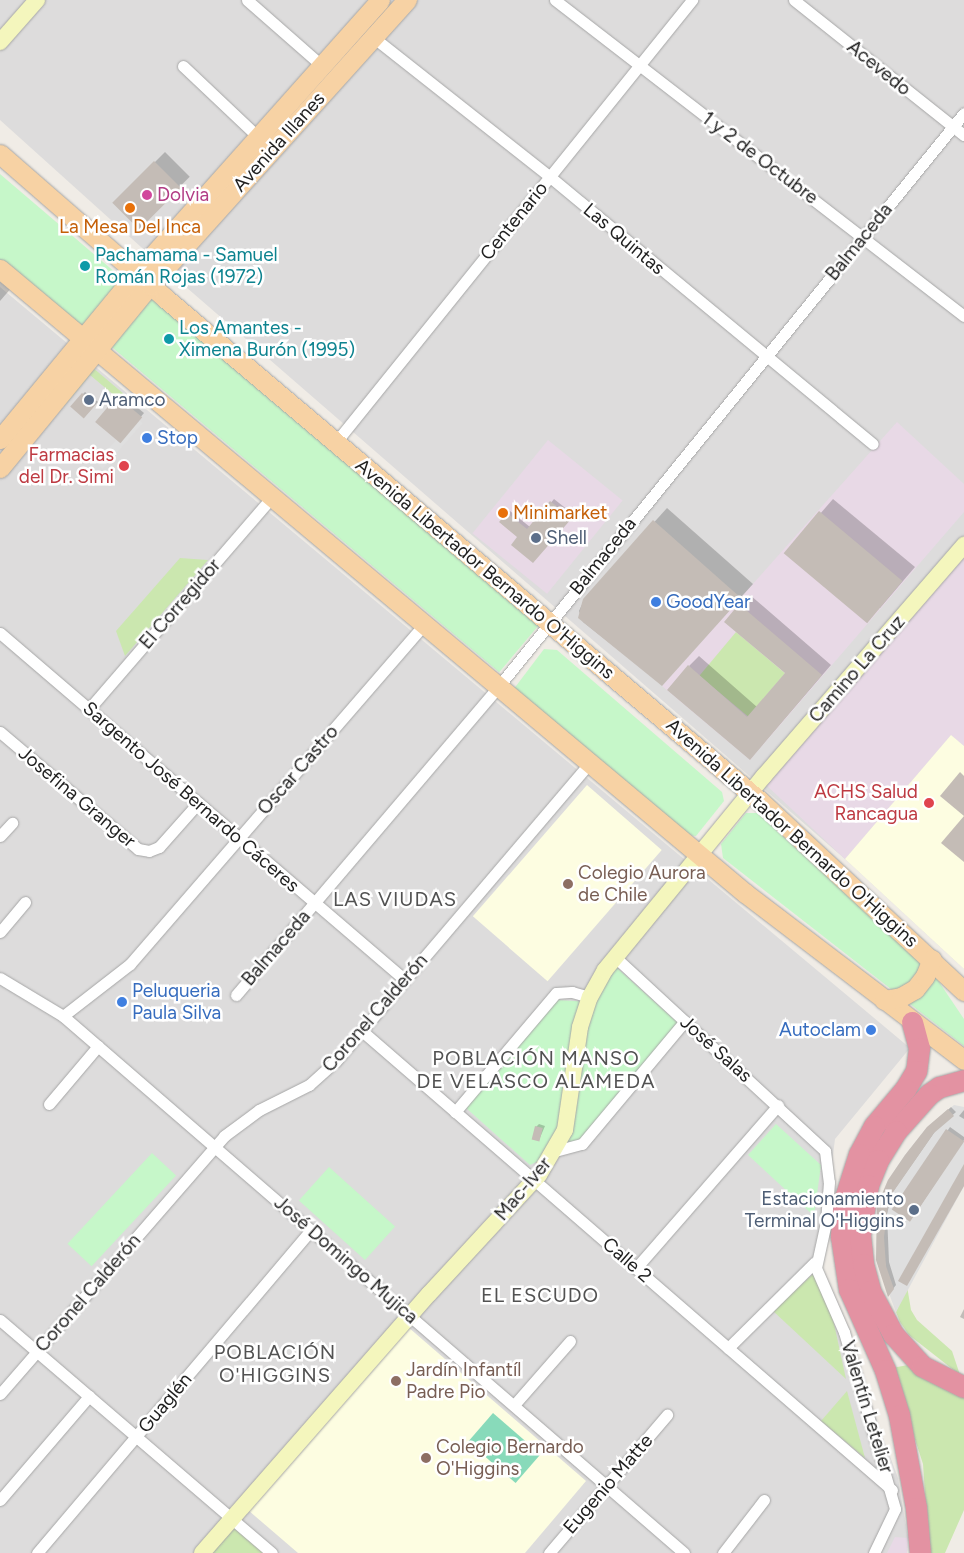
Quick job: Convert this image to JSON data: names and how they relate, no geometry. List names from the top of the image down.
{
  "streets": {
    "main road": ["Avenida Illanes", "Avenida Libertador Bernardo O'Higgins"],
    "street": [
      "Acevedo",
      "1 y 2 de Octubre",
      "Centenario",
      "Las Quintas",
      "Balmaceda",
      "El Corregidor",
      "Camino La Cruz",
      "Oscar Castro",
      "Josefina Granger",
      "Sargento José Bernardo Cáceres",
      "Coronel Calderón",
      "José Salas",
      "Mac-Iver",
      "José Domingo Mujica",
      "Calle 2",
      "Guaglén",
      "Valentín Letelier",
      "Eugenio Matte"
    ]
  },
  "crossings": [
    ["Acevedo", "Balmaceda"],
    ["Avenida Illanes", "Las Quintas"],
    ["Avenida Illanes", "Avenida Libertador Bernardo O'Higgins"],
    ["1 y 2 de Octubre", "Centenario"],
    ["1 y 2 de Octubre", "Balmaceda"],
    ["Centenario", "Las Quintas"],
    ["Centenario", "Avenida Libertador Bernardo O'Higgins"],
    ["Las Quintas", "Balmaceda"],
    ["Balmaceda", "Avenida Libertador Bernardo O'Higgins"],
    ["Balmaceda", "Sargento José Bernardo Cáceres"],
    ["Avenida Libertador Bernardo O'Higgins", "Camino La Cruz"],
    ["Avenida Libertador Bernardo O'Higgins", "Mac-Iver"],
    ["El Corregidor", "Sargento José Bernardo Cáceres"],
    ["Camino La Cruz", "Mac-Iver"],
    ["Oscar Castro", "Sargento José Bernardo Cáceres"],
    ["Oscar Castro", "José Domingo Mujica"],
    ["Josefina Granger", "Sargento José Bernardo Cáceres"],
    ["Sargento José Bernardo Cáceres", "Coronel Calderón"],
    ["Coronel Calderón", "José Domingo Mujica"],
    ["Coronel Calderón", "Calle 2"],
    ["José Salas", "Mac-Iver"],
    ["José Salas", "Valentín Letelier"],
    ["Mac-Iver", "José Domingo Mujica"],
    ["Mac-Iver", "Calle 2"],
    ["José Domingo Mujica", "Guaglén"],
    ["José Domingo Mujica", "Eugenio Matte"],
    ["Calle 2", "Valentín Letelier"]
  ],
  "districts": [
    "LAS VIUDAS",
    "POBLACIÓN MANSO DE VELASCO ALAMEDA",
    "EL ESCUDO",
    "POBLACIÓN O'HIGGINS"
  ],
  "places": [
    "Dolvia",
    "La Mesa Del Inca",
    "Pachamama - Samuel Román Rojas (1972)",
    "Los Amantes - Ximena Burón (1995)",
    "Aramco",
    "Stop",
    "Farmacias del Dr. Simi",
    "Minimarket",
    "Shell",
    "GoodYear",
    "ACHS Salud Rancagua",
    "Colegio Aurora de Chile",
    "Peluqueria Paula Silva",
    "Autoclam",
    "Estacionamiento Terminal O'Higgins",
    "Jardín Infantíl Padre Pio",
    "Colegio Bernardo O'Higgins"
  ]
}
